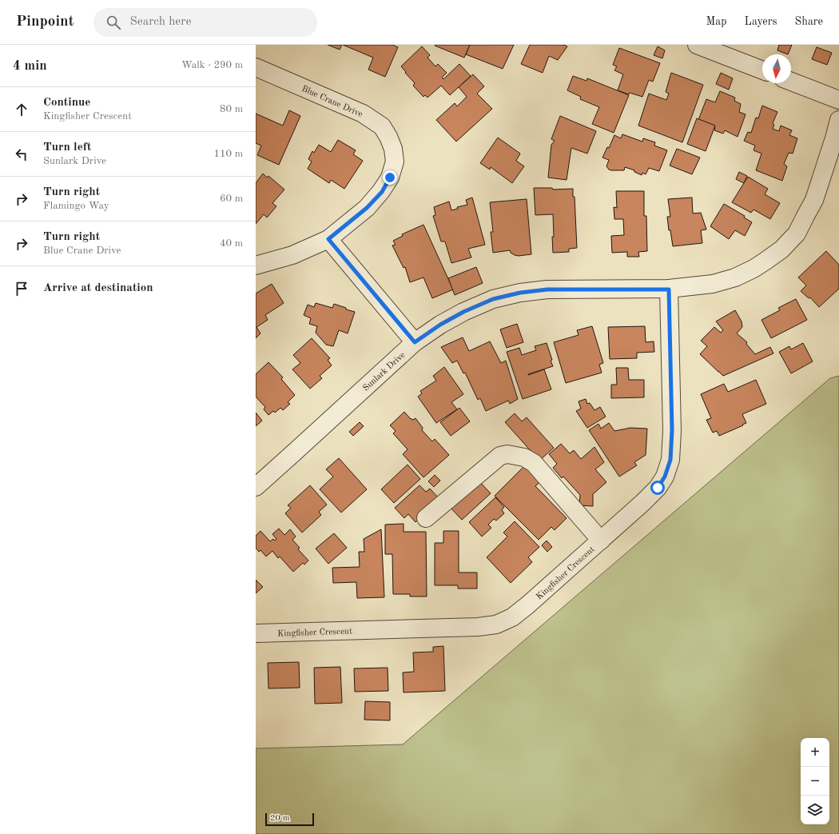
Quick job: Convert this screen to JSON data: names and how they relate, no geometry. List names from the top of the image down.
{
  "streets": {
    "street": ["Blue Crane Drive", "Sunlark Drive", "Kingfisher Crescent"]
  },
  "crossings": [
    ["Sunlark Drive", "Kingfisher Crescent"]
  ],
  "scale_bar": "20 m",
  "north": "bottom",
  "page": {
    "header": "Pinpoint",
    "search": "Search here",
    "nav": ["Map", "Layers", "Share"],
    "heading": ["4 min", "Walk · 290 m"],
    "list": [
      ["Continue", "Kingfisher Crescent", "80 m"],
      ["Turn left", "Sunlark Drive", "110 m"],
      ["Turn right", "Flamingo Way", "60 m"],
      ["Turn right", "Blue Crane Drive", "40 m"],
      "Arrive at destination"
    ],
    "map_buttons": ["+", "−"],
    "scale": "20 m"
  }
}
